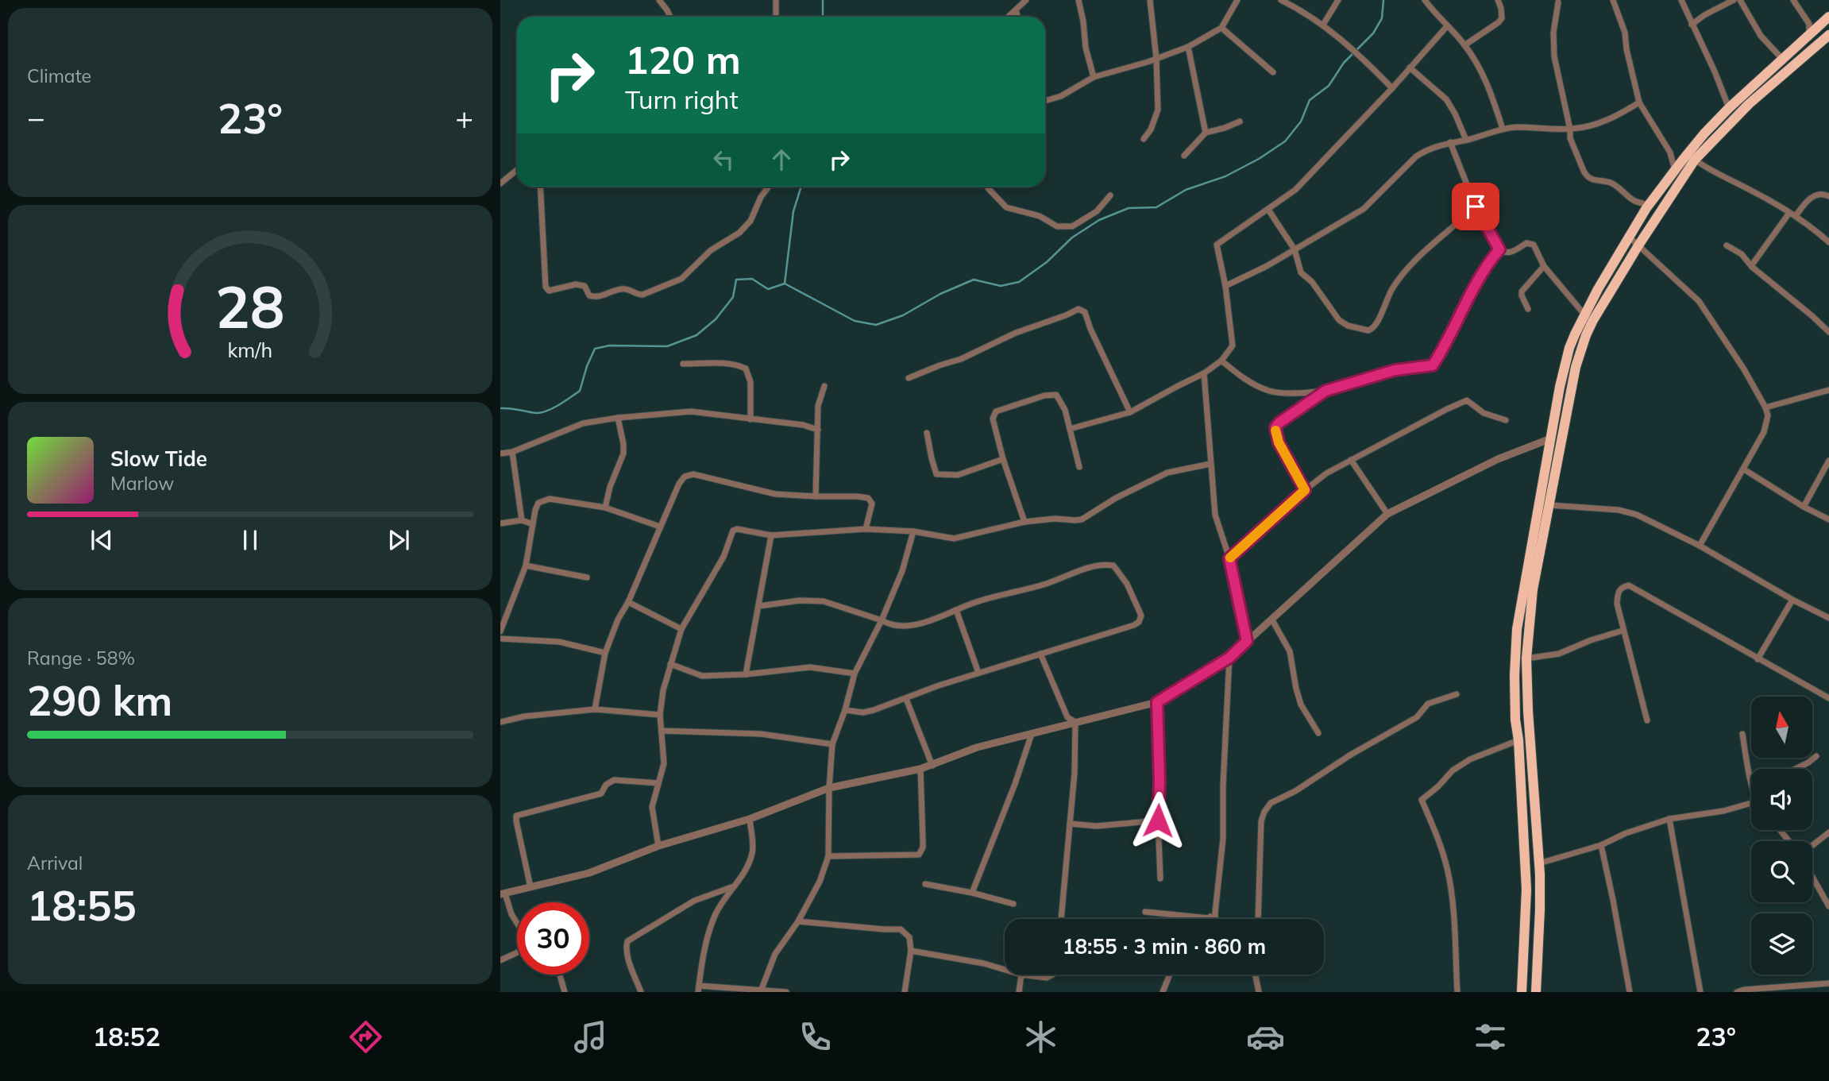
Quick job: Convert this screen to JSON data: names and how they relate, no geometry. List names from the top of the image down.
{
  "north": "top",
  "page": {
    "tile": [
      "Climate",
      ["Range · 58%", "290 km"],
      ["Arrival", "18:55"]
    ],
    "turn": ["120 m", "Turn right"],
    "heat": ["−", "23°", "+"],
    "song": ["Slow Tide", "Marlow"],
    "limit": "30",
    "trip": "18:55 · 3 min · 860 m",
    "tabs": ["18:52", "23°"],
    "gauge": ["28", "km/h"]
  }
}
